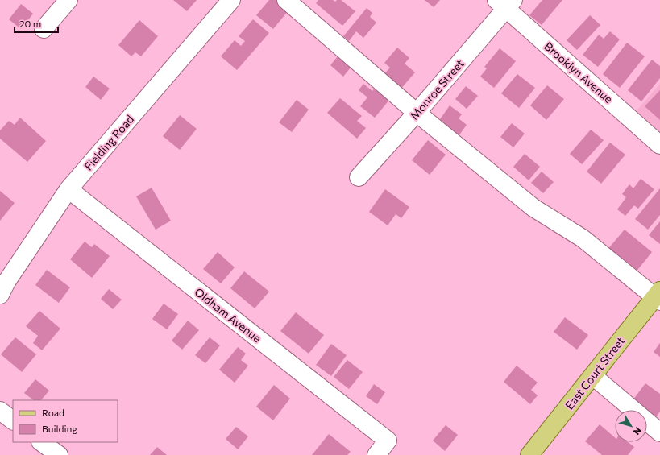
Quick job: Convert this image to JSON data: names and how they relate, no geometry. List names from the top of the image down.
{
  "streets": {
    "main road": ["East Court Street"],
    "street": [
      "Brooklyn Avenue",
      "Monroe Street",
      "Fielding Road",
      "Oldham Avenue"
    ]
  },
  "crossings": [
    ["Brooklyn Avenue", "Monroe Street"],
    ["Fielding Road", "Oldham Avenue"]
  ],
  "legend": ["Road", "Building"],
  "scale_bar": "20 m",
  "north": "bottom right"
}
